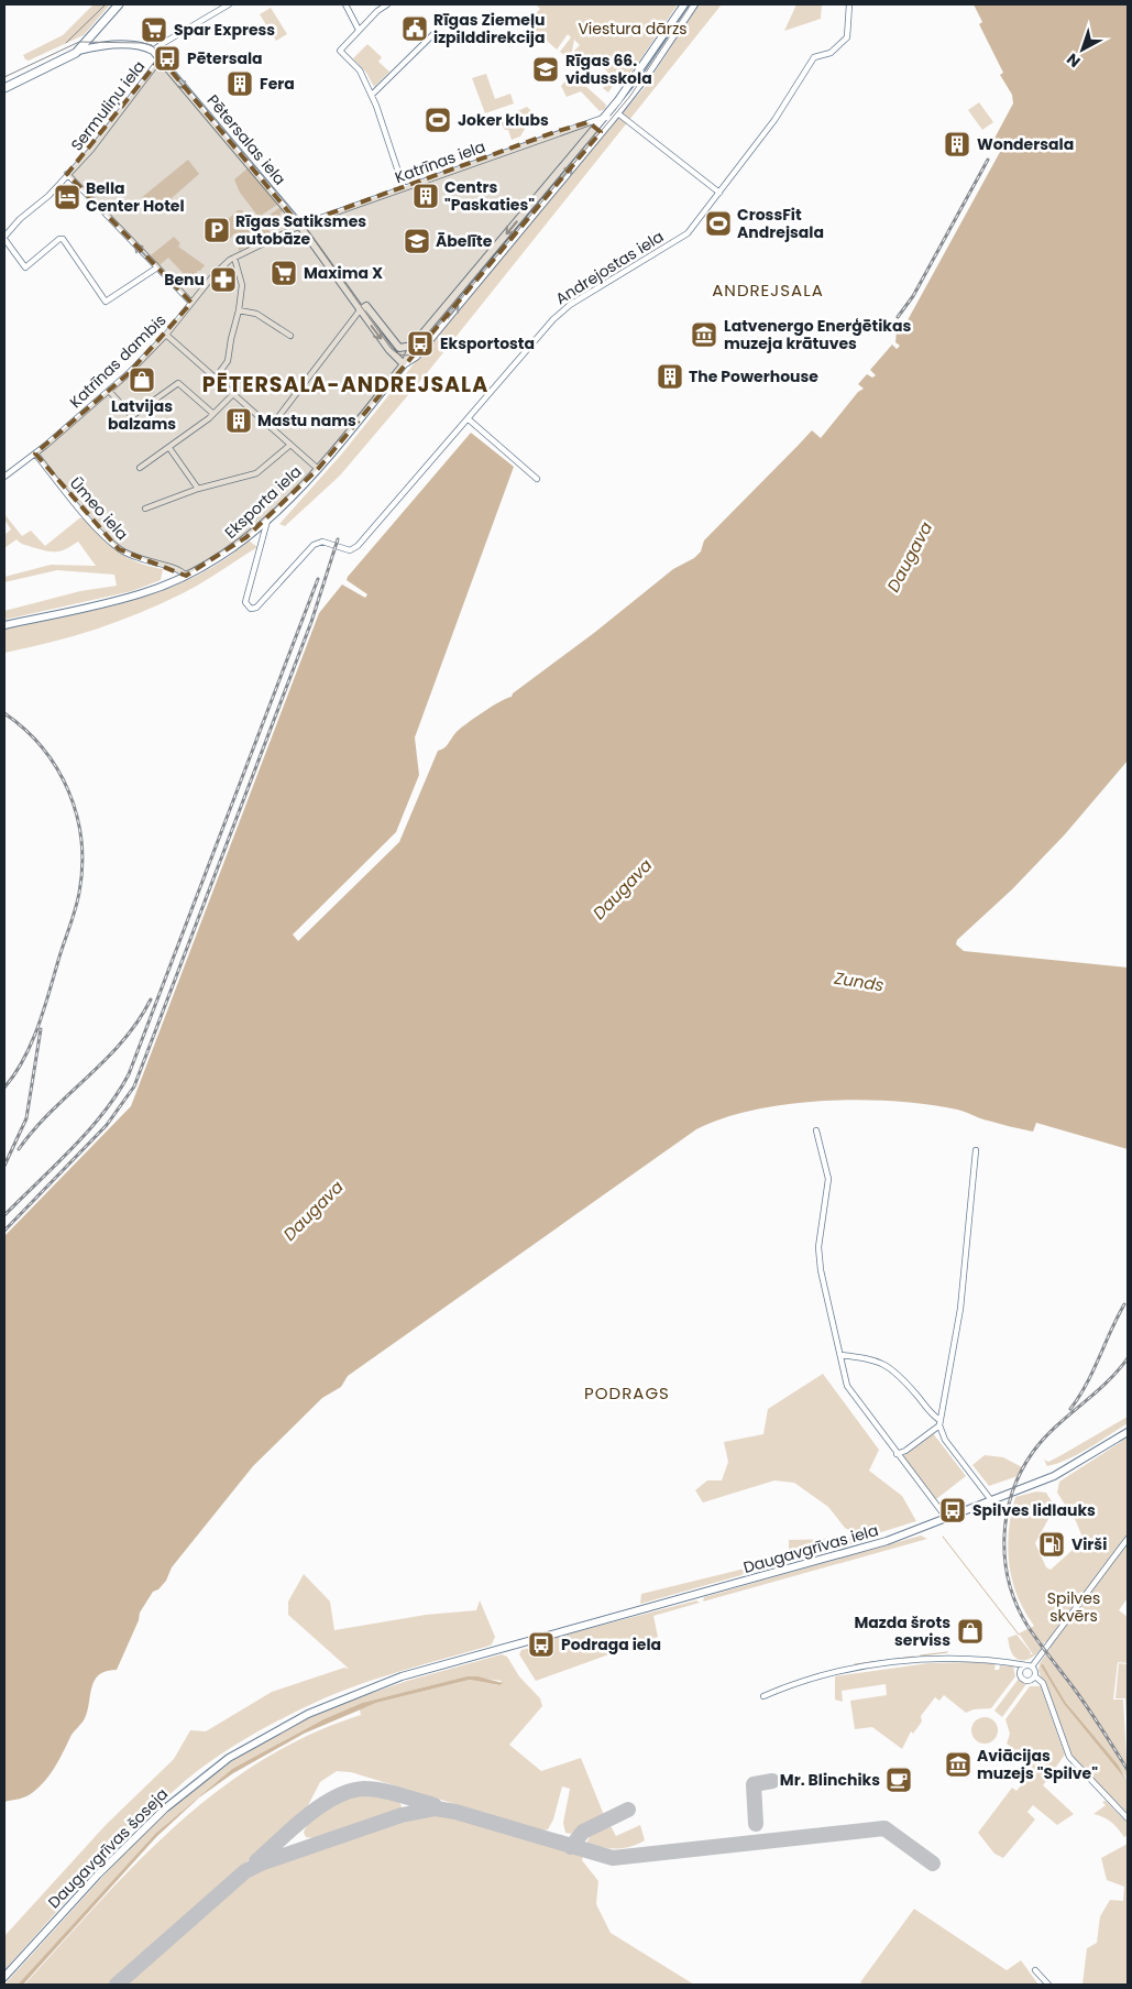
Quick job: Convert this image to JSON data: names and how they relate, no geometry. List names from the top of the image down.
{
  "streets": {
    "street": [
      "Sermuliņu iela",
      "Pētersalas iela",
      "Katrīnas iela",
      "Andrejostas iela",
      "Katrīnas dambis",
      "Eksporta iela",
      "Ūmeo iela",
      "Daugavgrīvas iela",
      "Daugavgrīvas šoseja"
    ]
  },
  "crossings": [
    ["Sermuliņu iela", "Pētersalas iela"],
    ["Pētersalas iela", "Katrīnas iela"],
    ["Pētersalas iela", "Katrīnas dambis"],
    ["Pētersalas iela", "Eksporta iela"],
    ["Katrīnas iela", "Katrīnas dambis"],
    ["Katrīnas iela", "Eksporta iela"],
    ["Andrejostas iela", "Eksporta iela"],
    ["Katrīnas dambis", "Ūmeo iela"],
    ["Eksporta iela", "Ūmeo iela"],
    ["Daugavgrīvas iela", "Daugavgrīvas šoseja"]
  ],
  "one_way": ["Pētersalas iela"],
  "districts": ["ANDREJSALA", "PĒTERSALA-ANDREJSALA", "PODRAGS"],
  "water": ["Daugava", "Zunds"],
  "parks": ["Viestura dārzs", "Spilves skvērs"],
  "places": {
    "public building": ["Rīgas Ziemeļu izpilddirekcija"],
    "supermarket": ["Spar Express", "Maxima X"],
    "bus stop": [
      "Pētersala",
      "Eksportosta",
      "Spilves lidlauks",
      "Podraga iela"
    ],
    "school or university": ["Rīgas 66. vidusskola", "Ābelīte"],
    "building": [
      "Fera",
      "Wondersala",
      "Centrs \"Paskaties\"",
      "The Powerhouse",
      "Mastu nams"
    ],
    "sports": ["Joker klubs", "CrossFit Andrejsala"],
    "hotel": ["Bella Center Hotel"],
    "parking": ["Rīgas Satiksmes autobāze"],
    "pharmacy": ["Benu"],
    "museum": ["Latvenergo Enerģētikas muzeja krātuves", "Aviācijas muzejs \"Spilve\""],
    "shop": ["Latvijas balzams", "Mazda šrots serviss"],
    "fuel station": ["Virši"],
    "cafe": ["Mr. Blinchiks"]
  },
  "north": "bottom left"
}
